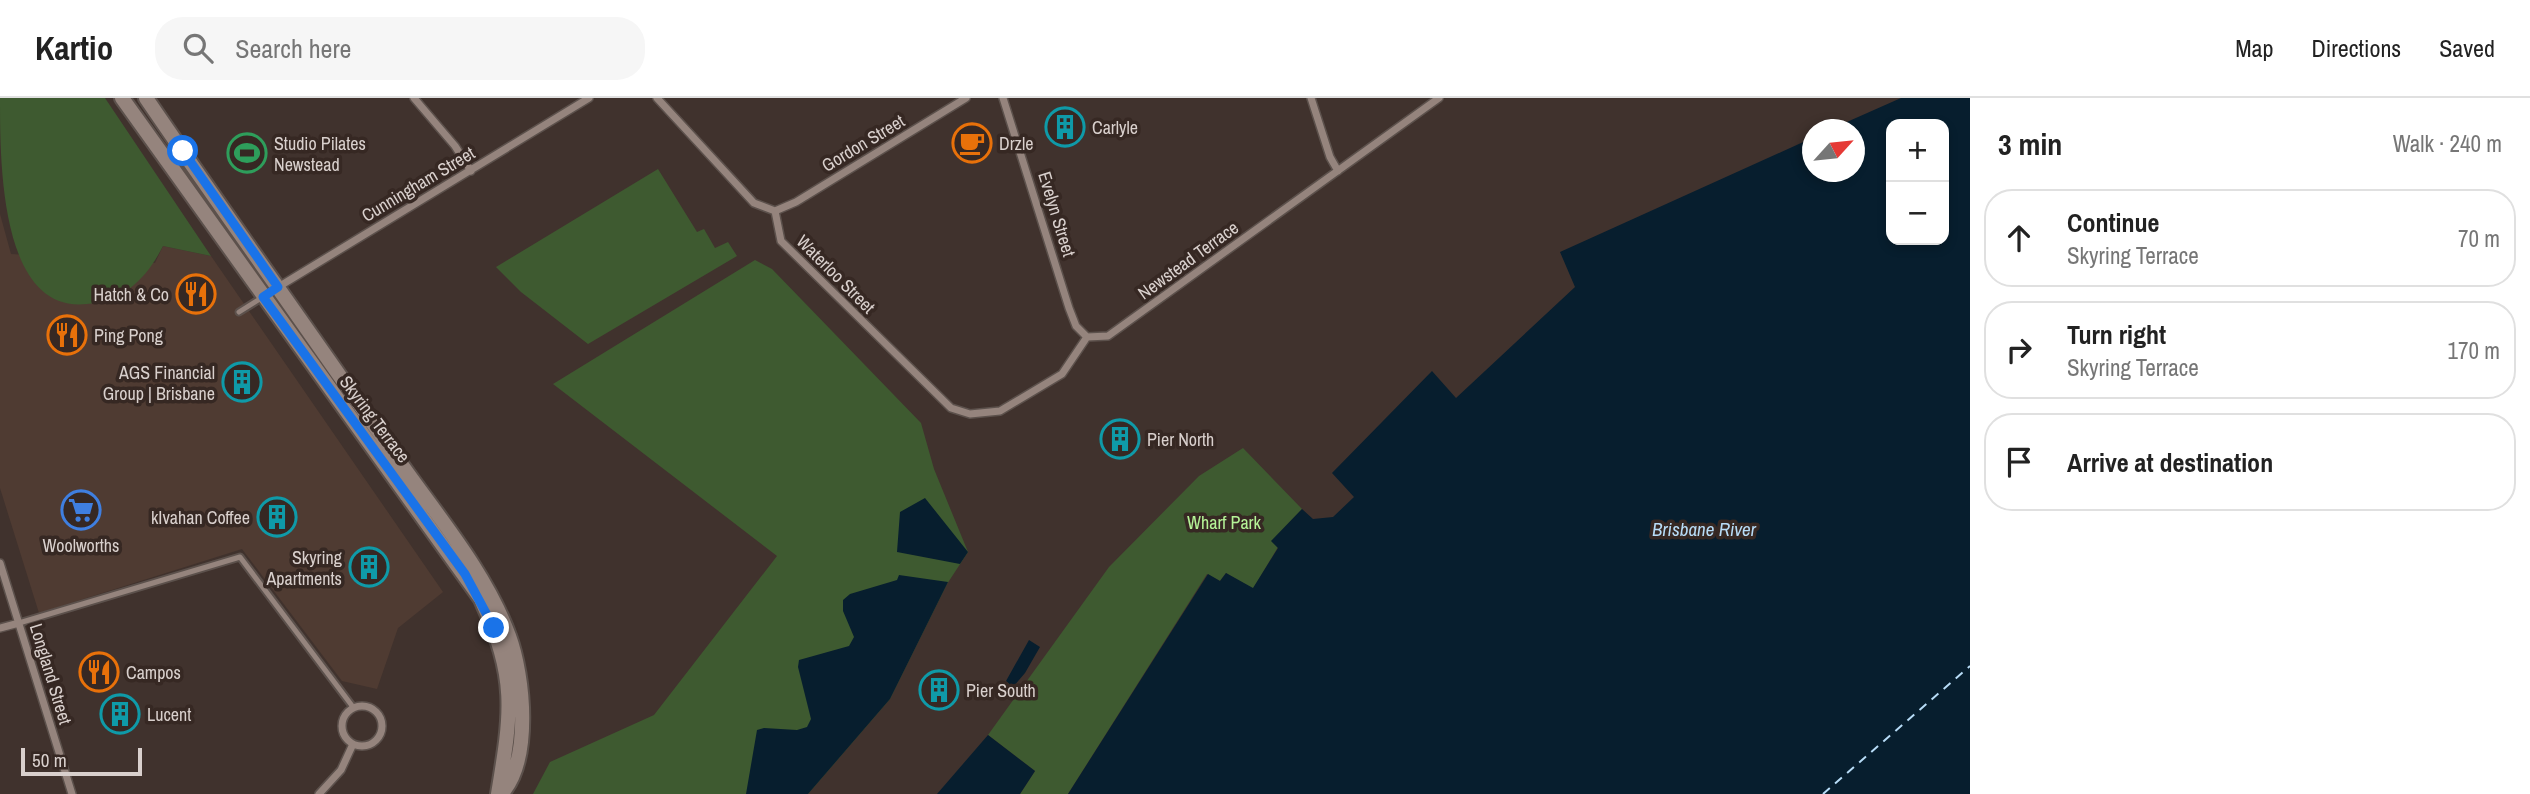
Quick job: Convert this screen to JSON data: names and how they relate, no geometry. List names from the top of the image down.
{
  "streets": {
    "street": [
      "Gordon Street",
      "Cunningham Street",
      "Evelyn Street",
      "Newstead Terrace",
      "Waterloo Street",
      "Skyring Terrace",
      "Longland Street"
    ]
  },
  "crossings": [
    ["Gordon Street", "Waterloo Street"],
    ["Cunningham Street", "Skyring Terrace"],
    ["Evelyn Street", "Newstead Terrace"],
    ["Evelyn Street", "Waterloo Street"],
    ["Newstead Terrace", "Waterloo Street"]
  ],
  "water": ["Brisbane River"],
  "parks": ["Wharf Park"],
  "places": {
    "building": [
      "Carlyle",
      "AGS Financial Group | Brisbane",
      "Pier North",
      "kIvahan Coffee",
      "Skyring Apartments",
      "Pier South",
      "Lucent"
    ],
    "cafe": ["Drzle"],
    "sports": ["Studio Pilates Newstead"],
    "restaurant": ["Hatch & Co", "Ping Pong", "Campos"],
    "supermarket": ["Woolworths"]
  },
  "scale_bar": "50 m",
  "north": "top right",
  "page": {
    "header": "Kartio",
    "search": "Search here",
    "nav": ["Map", "Directions", "Saved"],
    "heading": ["3 min", "Walk · 240 m"],
    "map_buttons": ["+", "−"],
    "list": [
      ["Continue", "Skyring Terrace", "70 m"],
      ["Turn right", "Skyring Terrace", "170 m"],
      "Arrive at destination"
    ],
    "scale": "50 m"
  }
}
